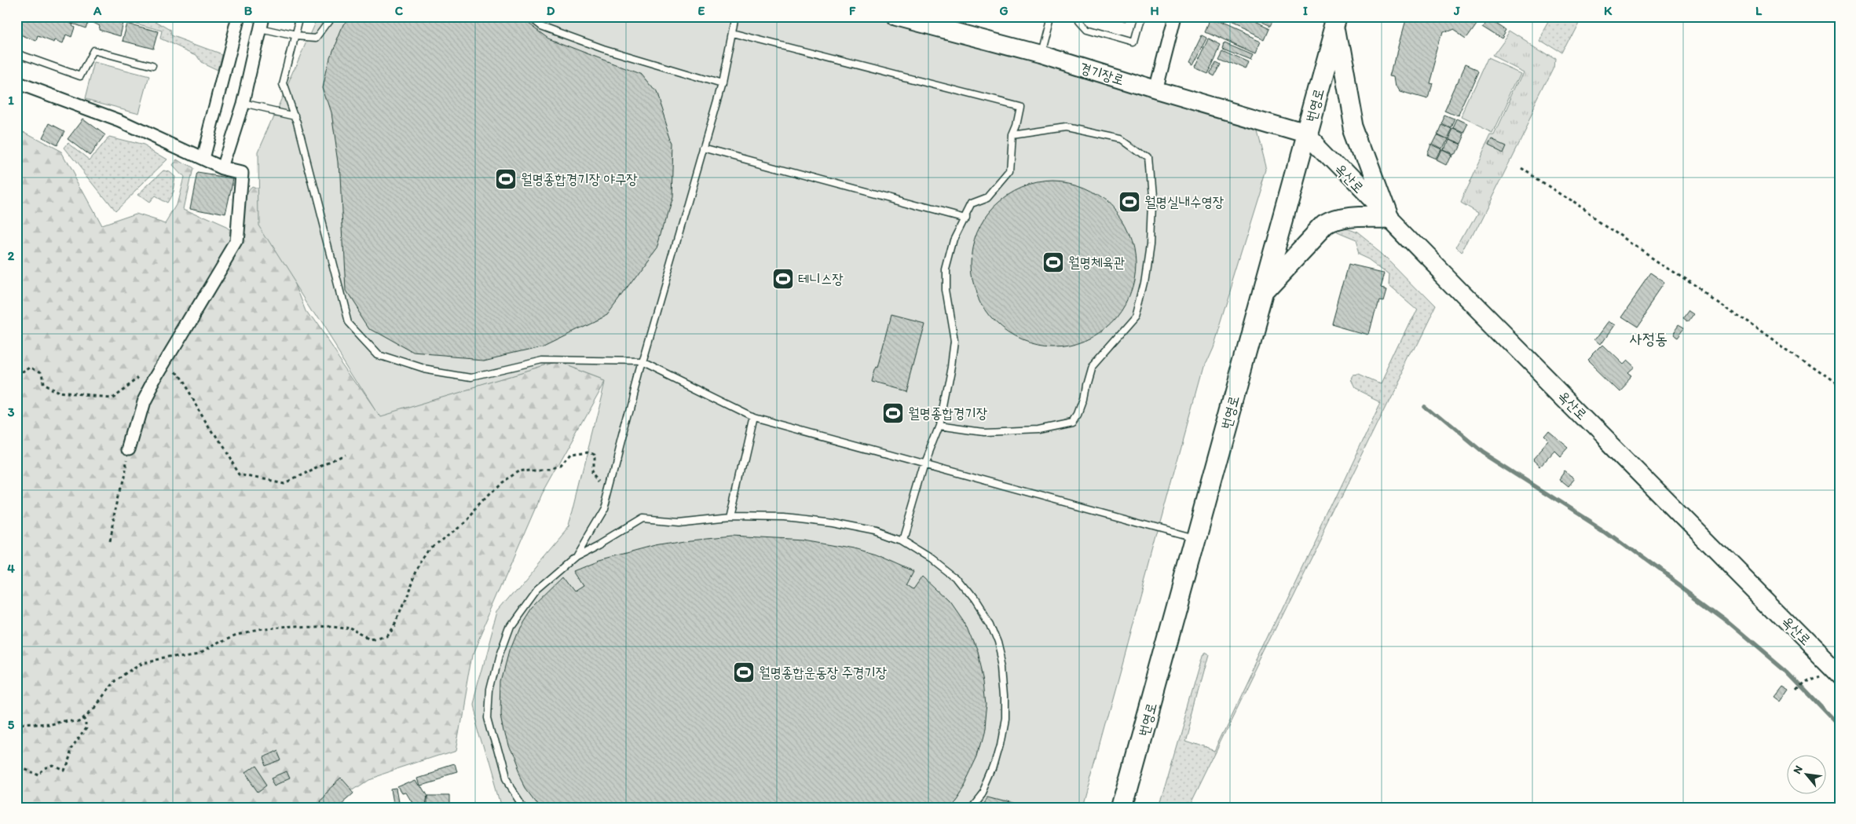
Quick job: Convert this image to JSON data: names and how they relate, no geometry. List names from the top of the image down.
{
  "streets": {
    "main road": ["경기장로", "번영로", "옥산로"]
  },
  "crossings": [
    ["경기장로", "번영로"],
    ["경기장로", "옥산로"],
    ["번영로", "옥산로"]
  ],
  "districts": ["사정동"],
  "places": {
    "sports": [
      "월명종합경기장 야구장",
      "월명실내수영장",
      "월명체육관",
      "테니스장",
      "월명종합경기장",
      "월명종합운동장 주경기장"
    ]
  },
  "north": "top left",
  "grid": {
    "columns": [
      "A",
      "B",
      "C",
      "D",
      "E",
      "F",
      "G",
      "H",
      "I",
      "J",
      "K",
      "L"
    ],
    "rows": [
      "1",
      "2",
      "3",
      "4",
      "5"
    ]
  }
}
